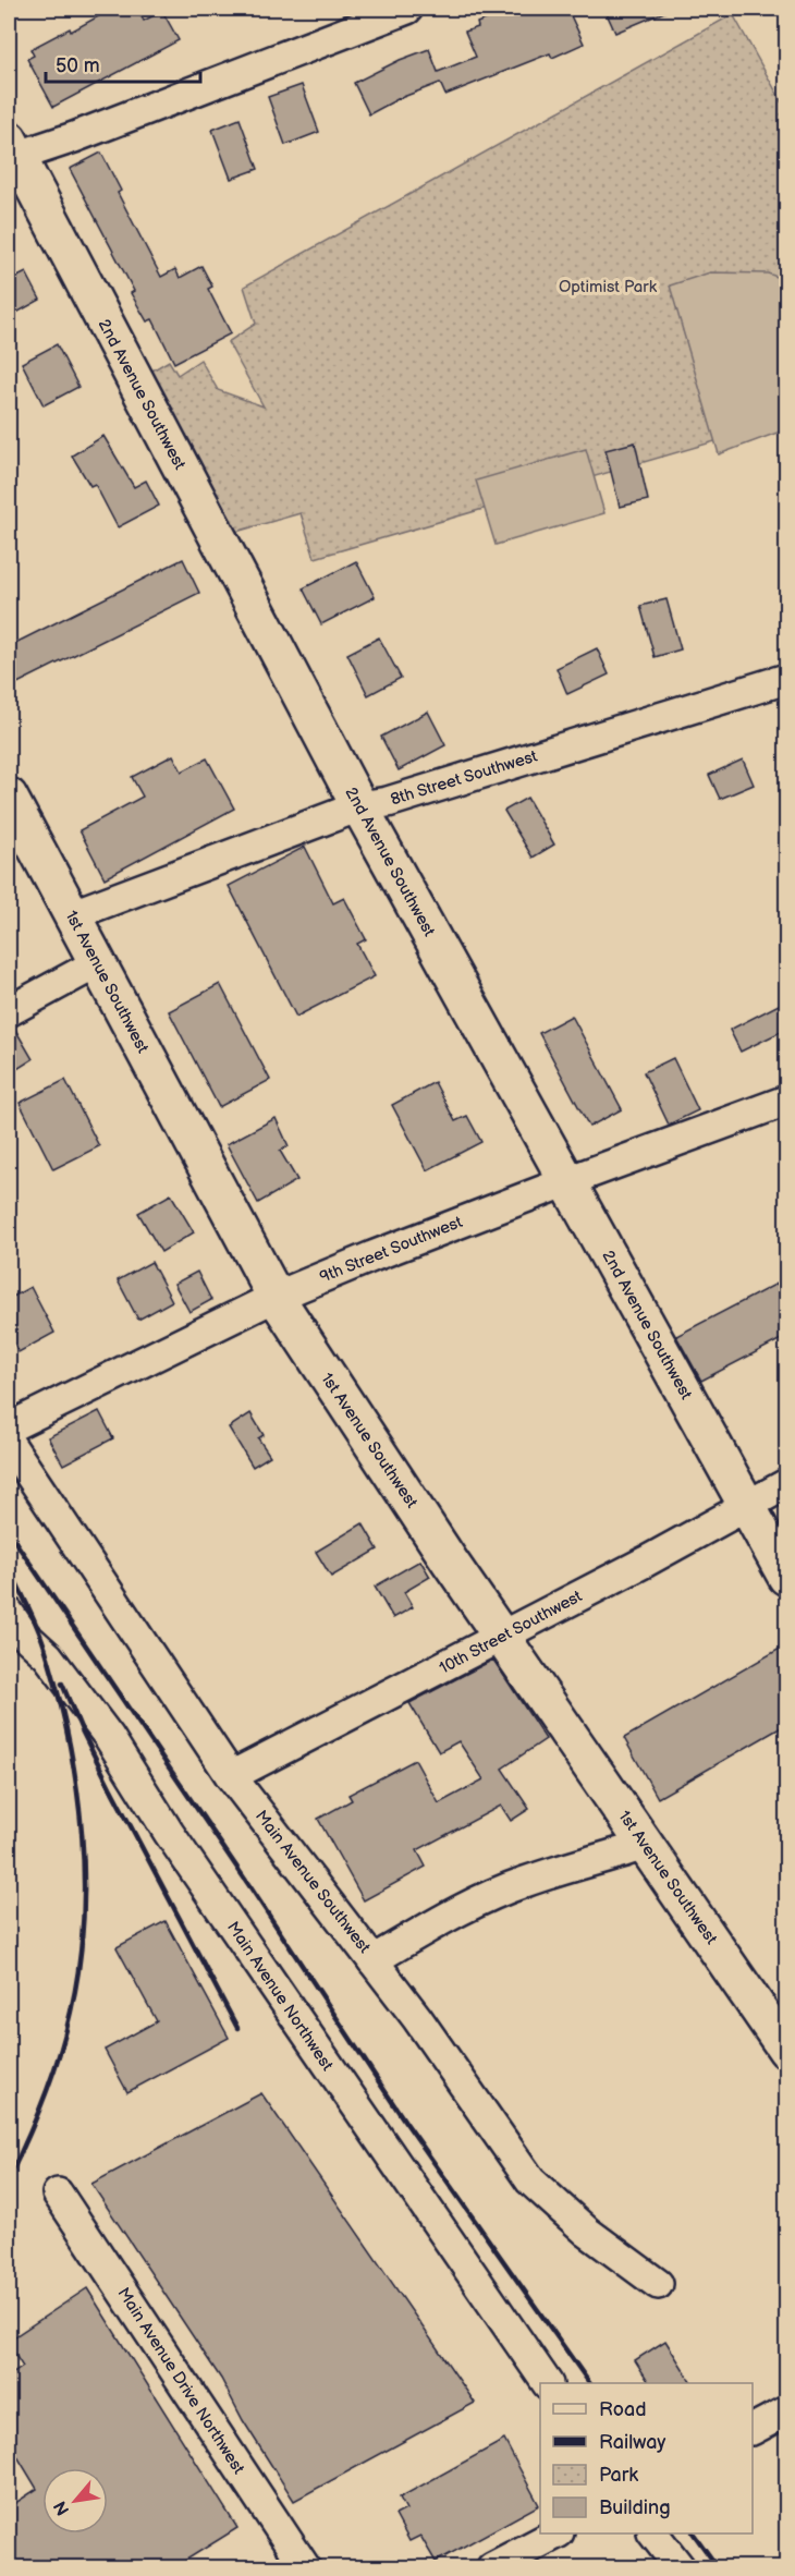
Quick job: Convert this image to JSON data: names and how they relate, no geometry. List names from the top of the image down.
{
  "streets": {
    "main road": ["2nd Avenue Southwest", "1st Avenue Southwest"],
    "street": [
      "8th Street Southwest",
      "9th Street Southwest",
      "10th Street Southwest",
      "Main Avenue Southwest",
      "Main Avenue Northwest",
      "Main Avenue Drive Northwest"
    ]
  },
  "crossings": [
    ["2nd Avenue Southwest", "8th Street Southwest"],
    ["2nd Avenue Southwest", "9th Street Southwest"],
    ["2nd Avenue Southwest", "10th Street Southwest"],
    ["8th Street Southwest", "1st Avenue Southwest"],
    ["1st Avenue Southwest", "9th Street Southwest"],
    ["1st Avenue Southwest", "10th Street Southwest"],
    ["10th Street Southwest", "Main Avenue Southwest"]
  ],
  "parks": ["Optimist Park"],
  "legend": [
    "Road",
    "Railway",
    "Park",
    "Building"
  ],
  "scale_bar": "50 m",
  "north": "bottom left"
}
